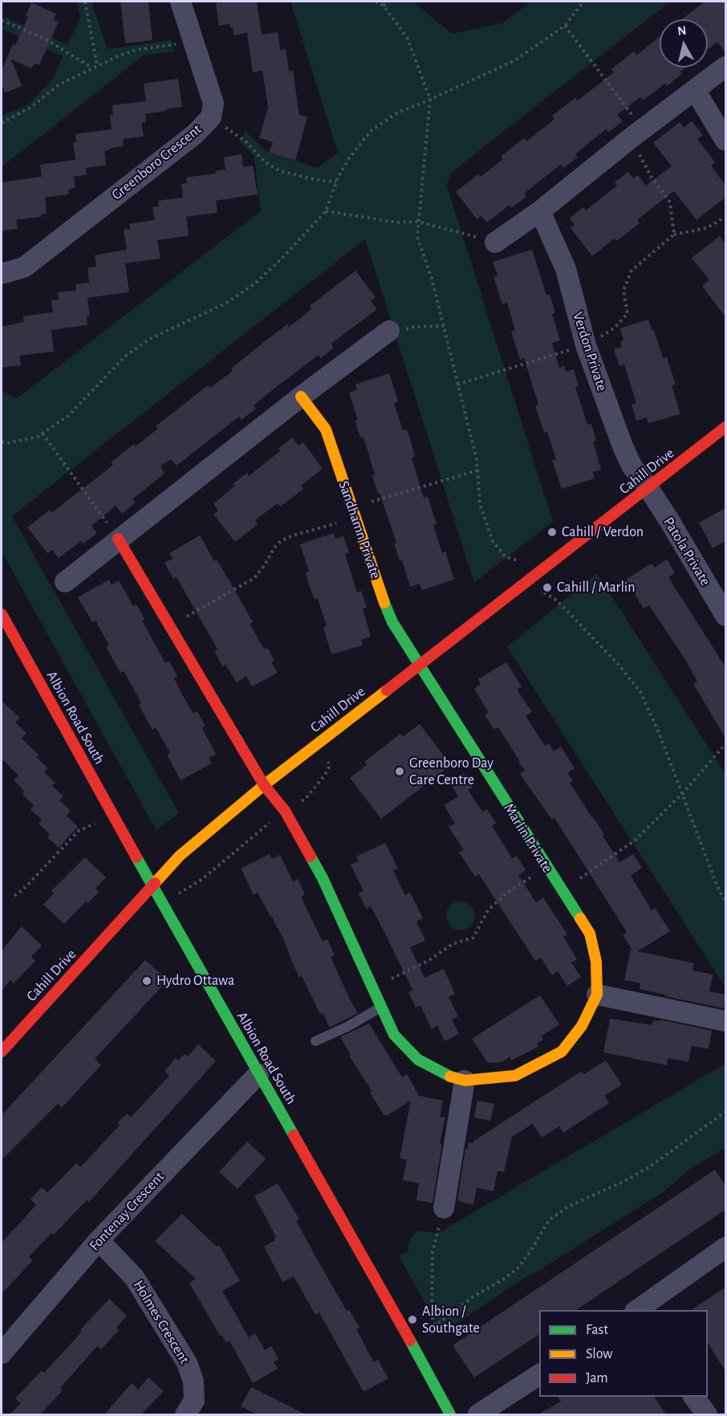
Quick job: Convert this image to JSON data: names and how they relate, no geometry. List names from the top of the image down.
{
  "streets": {
    "street": [
      "Greenboro Crescent",
      "Verdon Private",
      "Cahill Drive",
      "Sandhamn Private",
      "Patola Private",
      "Albion Road South",
      "Marlin Private",
      "Fontenay Crescent",
      "Holmes Crescent"
    ]
  },
  "crossings": [
    ["Verdon Private", "Cahill Drive"],
    ["Verdon Private", "Patola Private"],
    ["Cahill Drive", "Sandhamn Private"],
    ["Cahill Drive", "Patola Private"],
    ["Cahill Drive", "Albion Road South"],
    ["Cahill Drive", "Marlin Private"],
    ["Sandhamn Private", "Marlin Private"],
    ["Albion Road South", "Fontenay Crescent"],
    ["Fontenay Crescent", "Holmes Crescent"]
  ],
  "places": [
    "Cahill / Verdon",
    "Cahill / Marlin",
    "Greenboro Day Care Centre",
    "Hydro Ottawa",
    "Albion / Southgate"
  ],
  "legend": ["Fast", "Slow", "Jam"],
  "north": "top"
}
